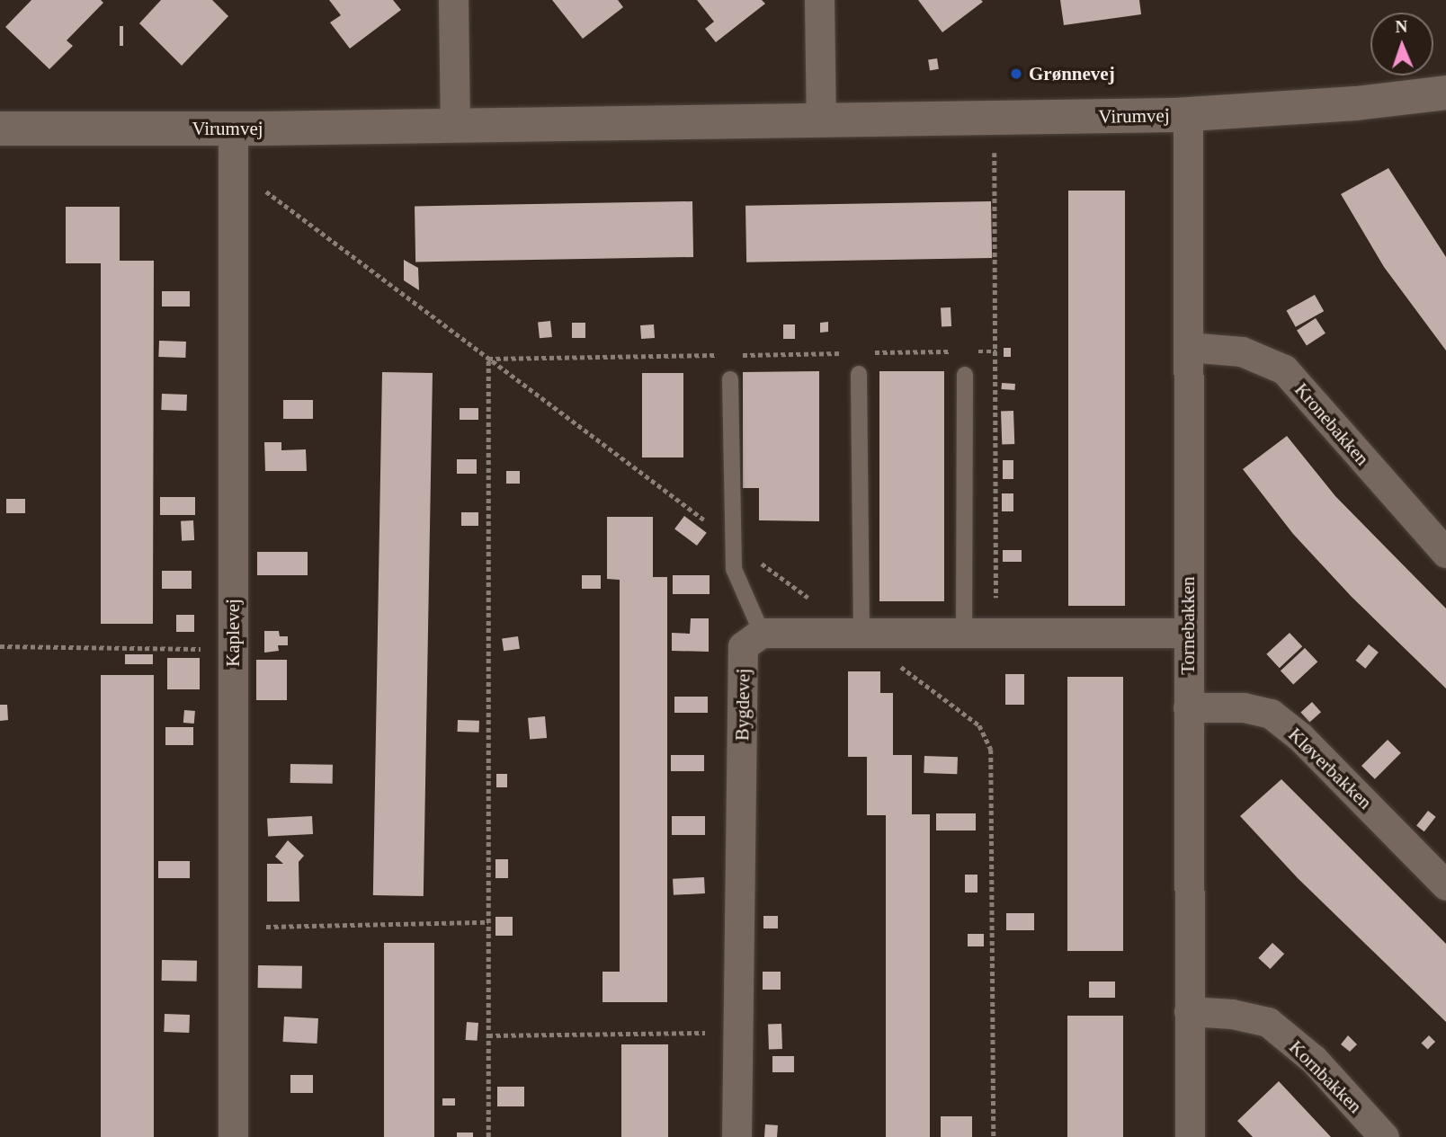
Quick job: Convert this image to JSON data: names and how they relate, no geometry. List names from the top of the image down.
{
  "streets": {
    "street": [
      "Virumvej",
      "Kronebakken",
      "Tornebakken",
      "Kaplevej",
      "Bygdevej",
      "Kløverbakken",
      "Kornbakken"
    ]
  },
  "crossings": [
    ["Virumvej", "Tornebakken"],
    ["Virumvej", "Kaplevej"],
    ["Kronebakken", "Tornebakken"],
    ["Tornebakken", "Kløverbakken"],
    ["Tornebakken", "Kornbakken"]
  ],
  "places": ["Grønnevej"],
  "north": "top"
}
